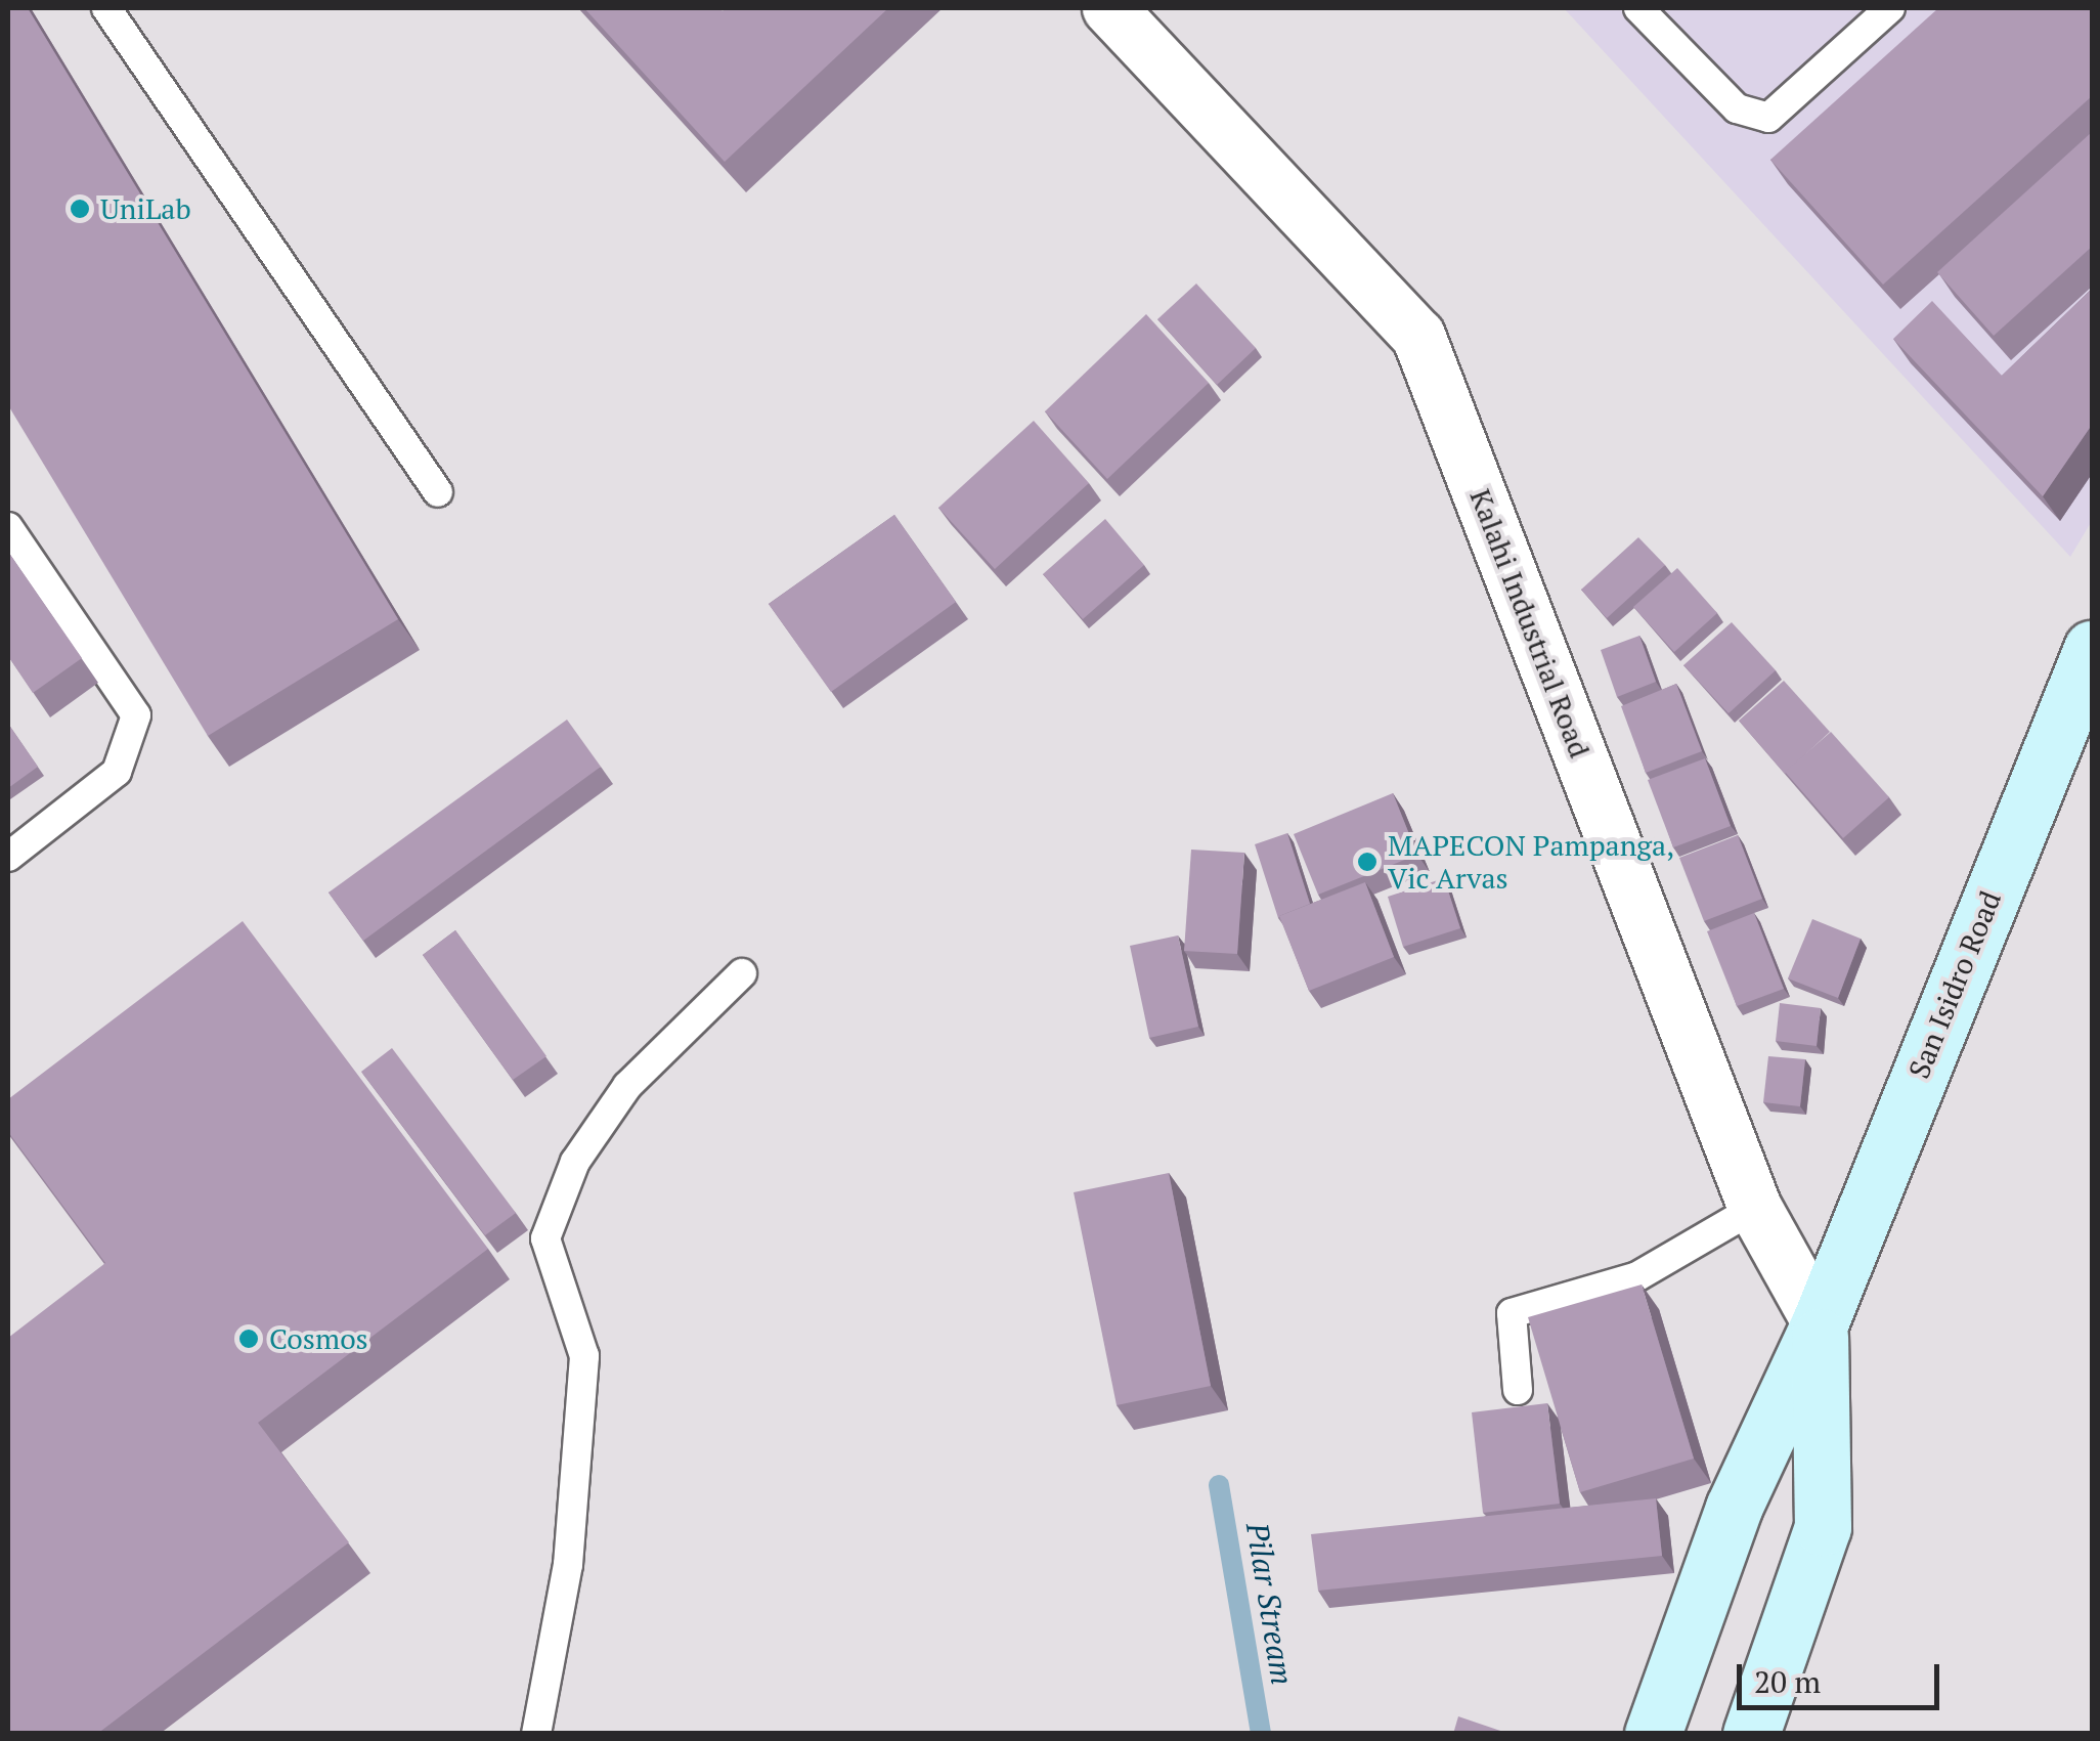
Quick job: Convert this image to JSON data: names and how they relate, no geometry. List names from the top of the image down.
{
  "streets": {
    "main road": ["San Isidro Road"],
    "street": ["Kalahi Industrial Road"]
  },
  "crossings": [
    ["Kalahi Industrial Road", "San Isidro Road"]
  ],
  "water": ["Pilar Stream"],
  "places": ["UniLab", "MAPECON Pampanga, Vic Arvas", "Cosmos"],
  "scale_bar": "20 m"
}
